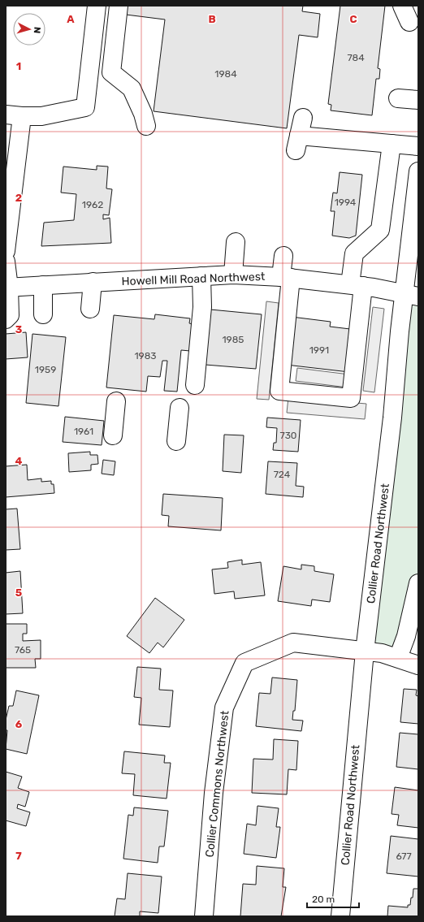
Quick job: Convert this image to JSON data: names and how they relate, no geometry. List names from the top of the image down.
{
  "streets": {
    "street": ["Howell Mill Road Northwest", "Collier Road Northwest", "Collier Commons Northwest"]
  },
  "crossings": [
    ["Howell Mill Road Northwest", "Collier Road Northwest"],
    ["Collier Road Northwest", "Collier Commons Northwest"]
  ],
  "house_numbers": [
    "784",
    "1984",
    "1994",
    "1962",
    "1985",
    "1991",
    "1983",
    "1959",
    "1961",
    "730",
    "724",
    "765",
    "677"
  ],
  "scale_bar": "20 m",
  "north": "right",
  "grid": {
    "columns": ["A", "B", "C"],
    "rows": [
      "1",
      "2",
      "3",
      "4",
      "5",
      "6",
      "7"
    ]
  }
}
